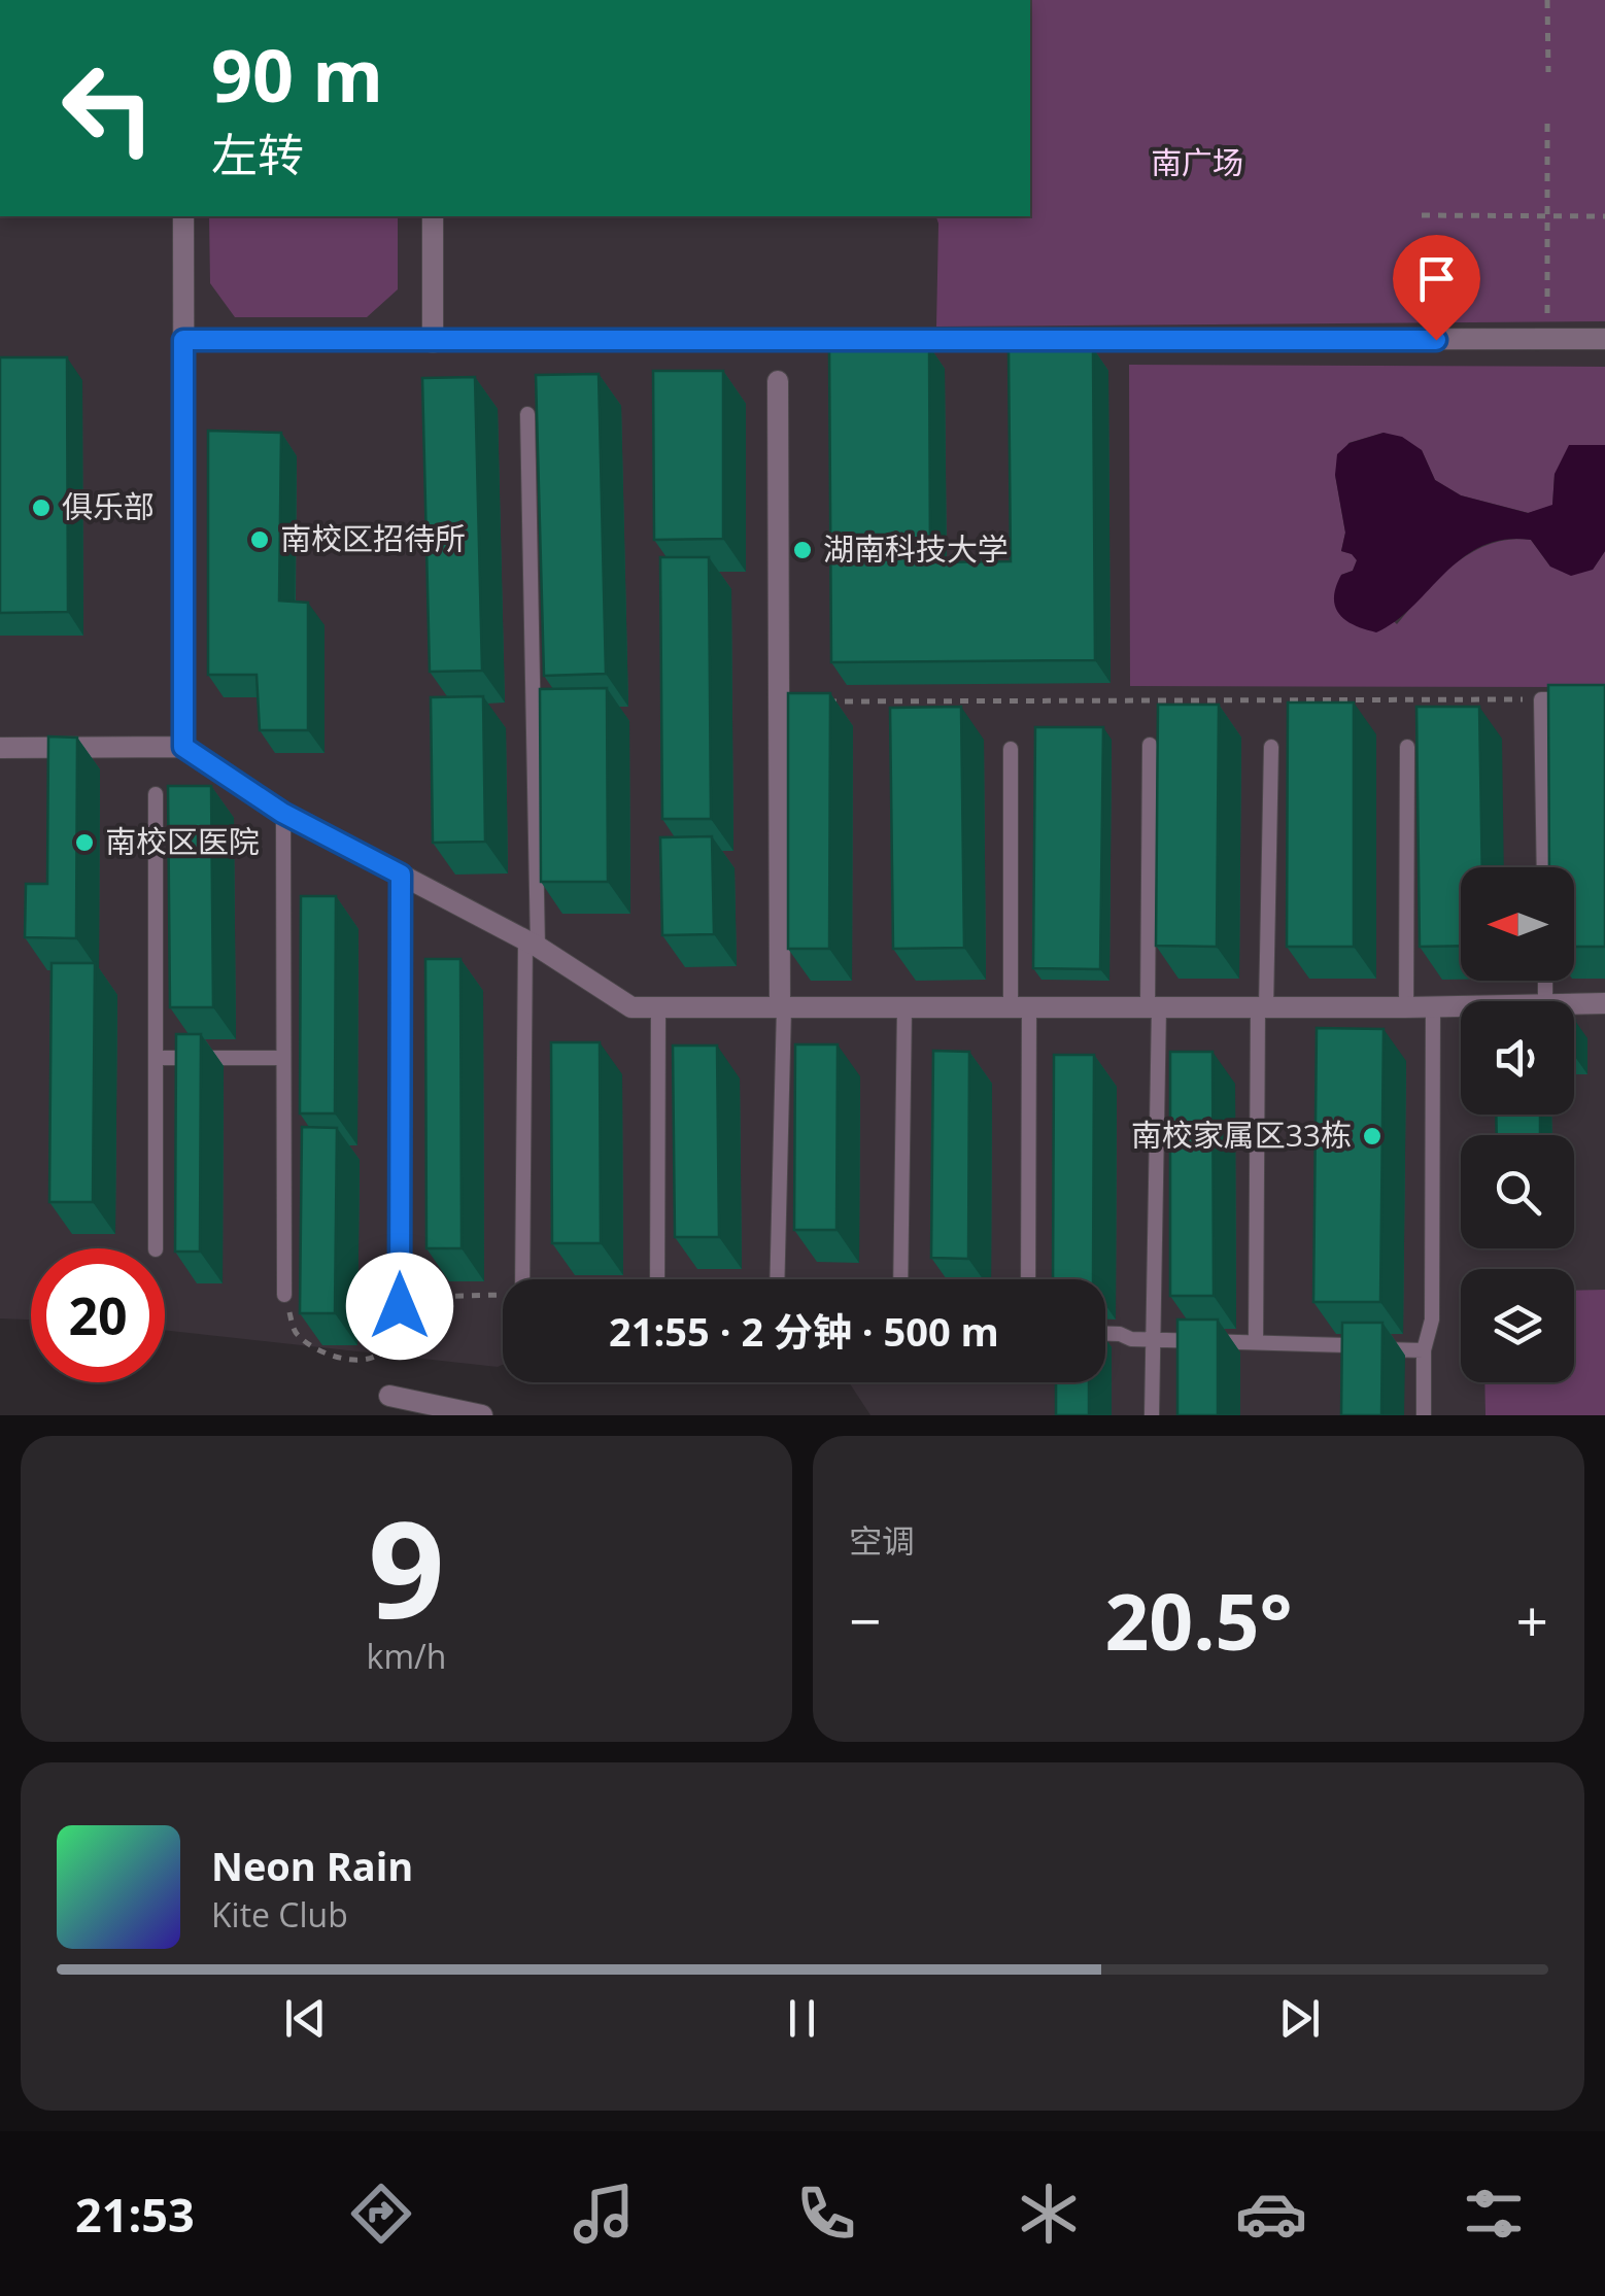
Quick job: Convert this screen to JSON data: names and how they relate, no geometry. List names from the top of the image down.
{
  "parks": ["南广场"],
  "places": [
    "俱乐部",
    "南校区招待所",
    "湖南科技大学",
    "南校区医院",
    "南校家属区33栋"
  ],
  "north": "left",
  "page": {
    "turn": ["90 m", "左转"],
    "limit": "20",
    "trip": "21:55 · 2 分钟 · 500 m",
    "tile": [
      ["9", "km/h"],
      "空调"
    ],
    "heat": ["−", "20.5°", "+"],
    "song": ["Neon Rain", "Kite Club"],
    "tabs": "21:53"
  }
}
